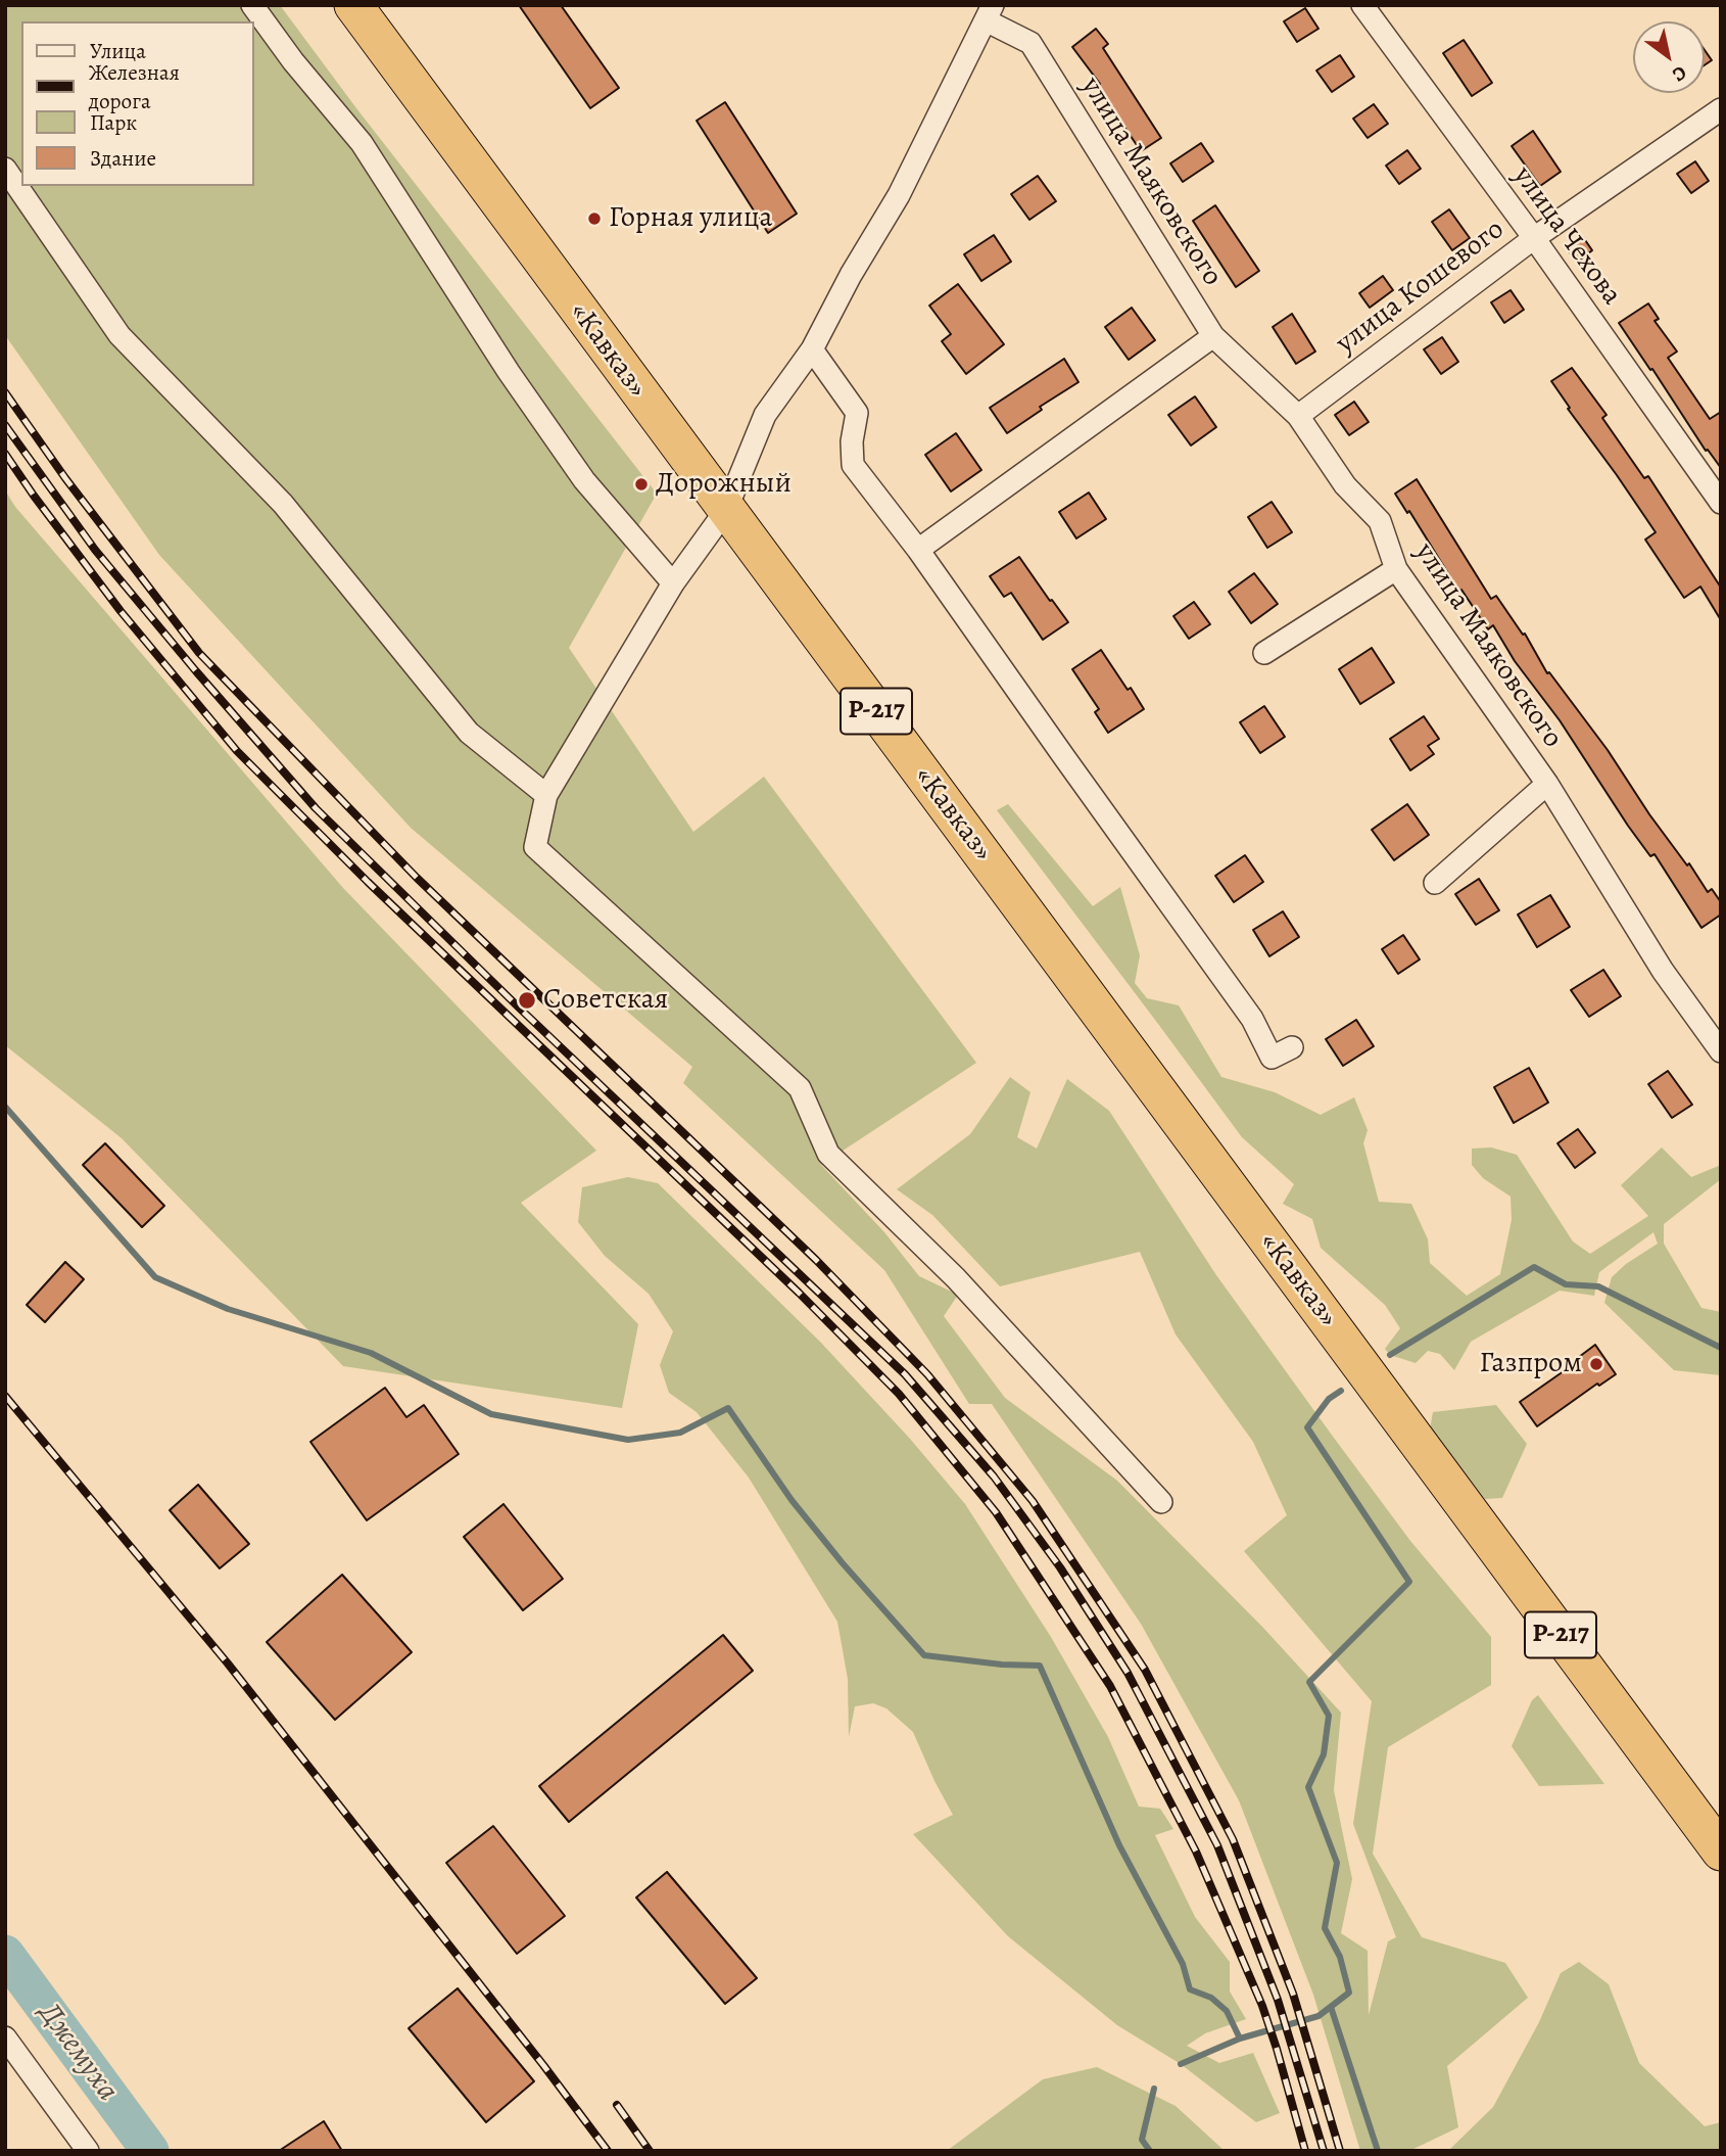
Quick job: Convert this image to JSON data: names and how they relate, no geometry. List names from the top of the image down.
{
  "streets": {
    "highway": ["«Кавказ»", "Р-217"],
    "street": ["улица Маяковского", "улица Чехова", "улица Кошевого"]
  },
  "crossings": [
    ["улица Маяковского", "улица Кошевого"],
    ["улица Чехова", "улица Кошевого"]
  ],
  "water": ["Джемуха"],
  "places": [
    "Горная улица",
    "Дорожный",
    "Советская",
    "Газпром"
  ],
  "legend": [
    "Улица",
    "Железная дорога",
    "Парк",
    "Здание"
  ],
  "north": "bottom right"
}
